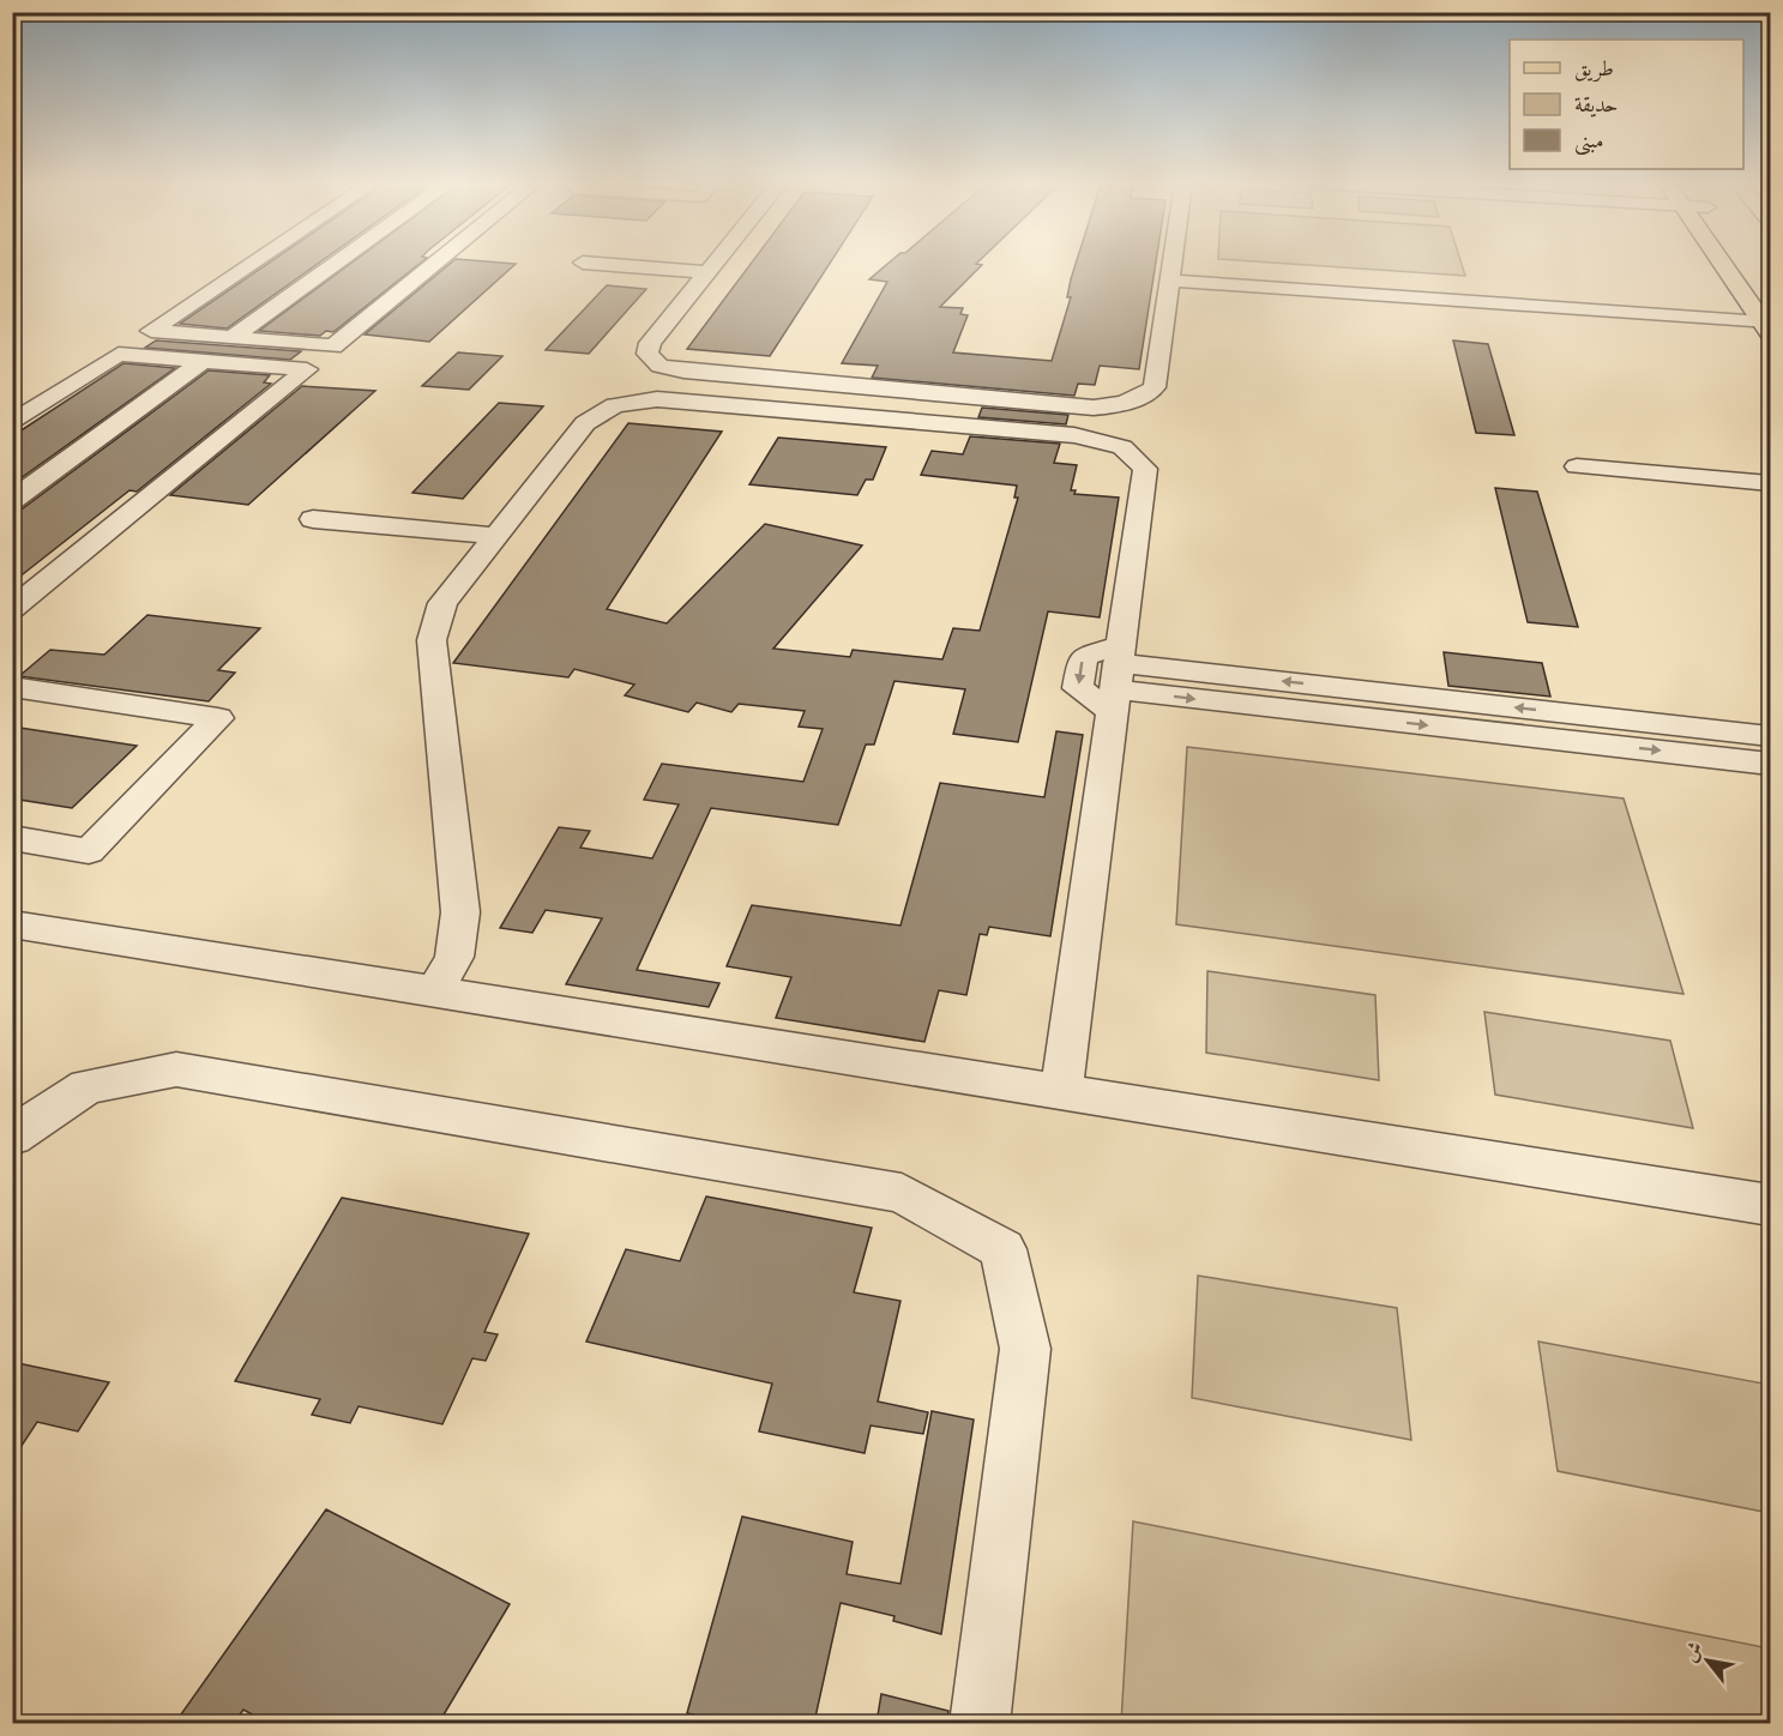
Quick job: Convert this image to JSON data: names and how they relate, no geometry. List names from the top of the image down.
{
  "legend": ["طريق", "حديقة", "مبنى"],
  "north": "top left"
}
